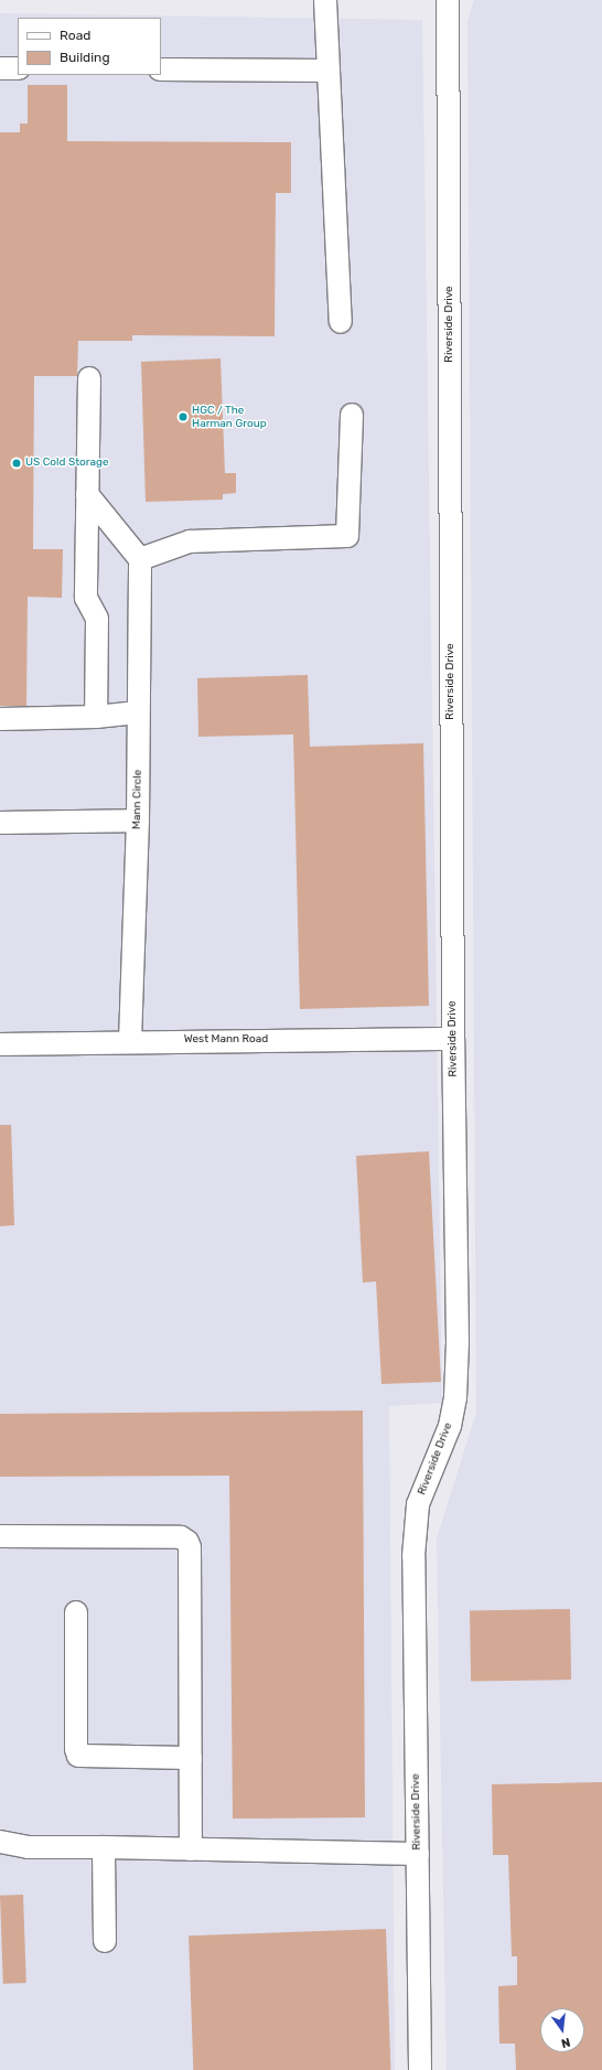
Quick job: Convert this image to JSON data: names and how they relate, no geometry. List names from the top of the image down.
{
  "streets": {
    "street": ["Riverside Drive", "Mann Circle", "West Mann Road"]
  },
  "crossings": [
    ["Riverside Drive", "West Mann Road"],
    ["Mann Circle", "West Mann Road"]
  ],
  "places": ["HGC / The Harman Group", "US Cold Storage"],
  "legend": ["Road", "Building"],
  "north": "bottom"
}
